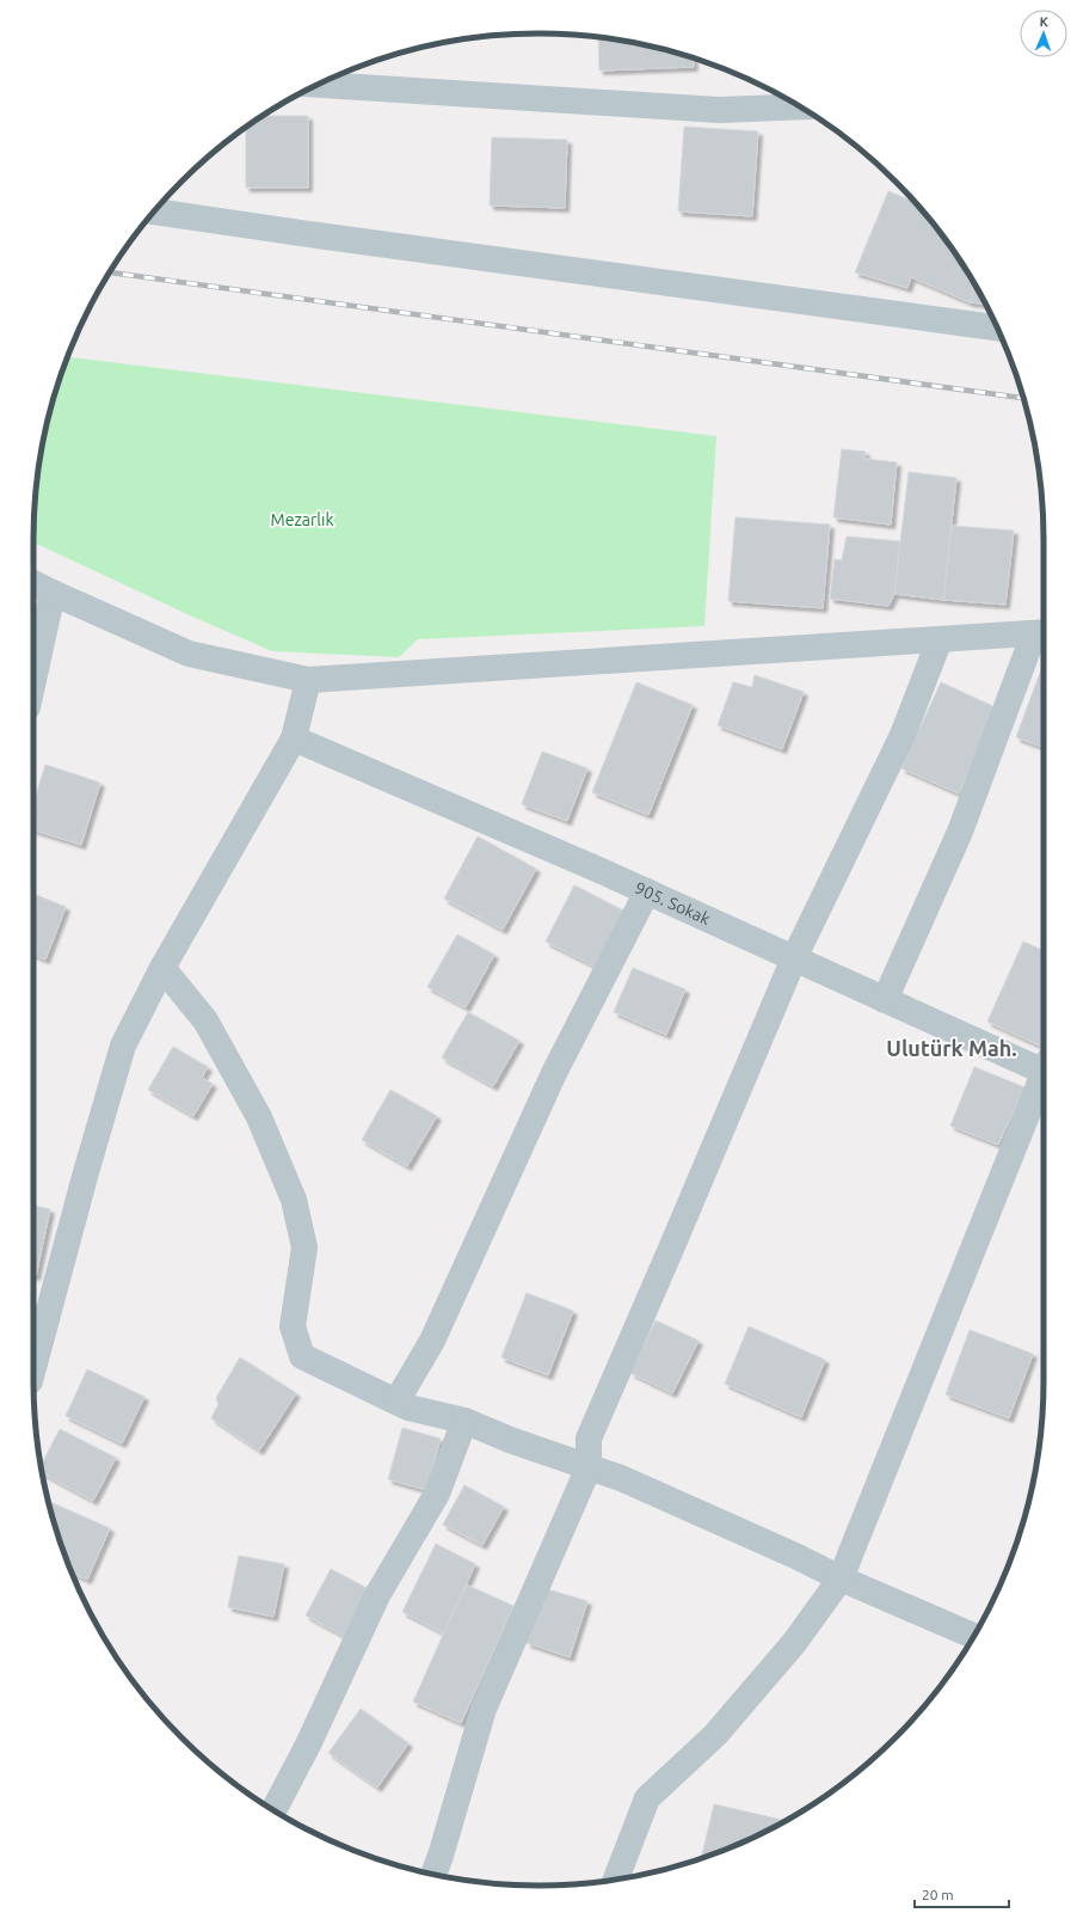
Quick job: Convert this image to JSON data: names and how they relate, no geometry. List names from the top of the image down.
{
  "streets": {
    "street": ["905. Sokak"]
  },
  "districts": ["Ulutürk Mah."],
  "parks": ["Mezarlık"],
  "scale_bar": "20 m",
  "north": "top"
}
